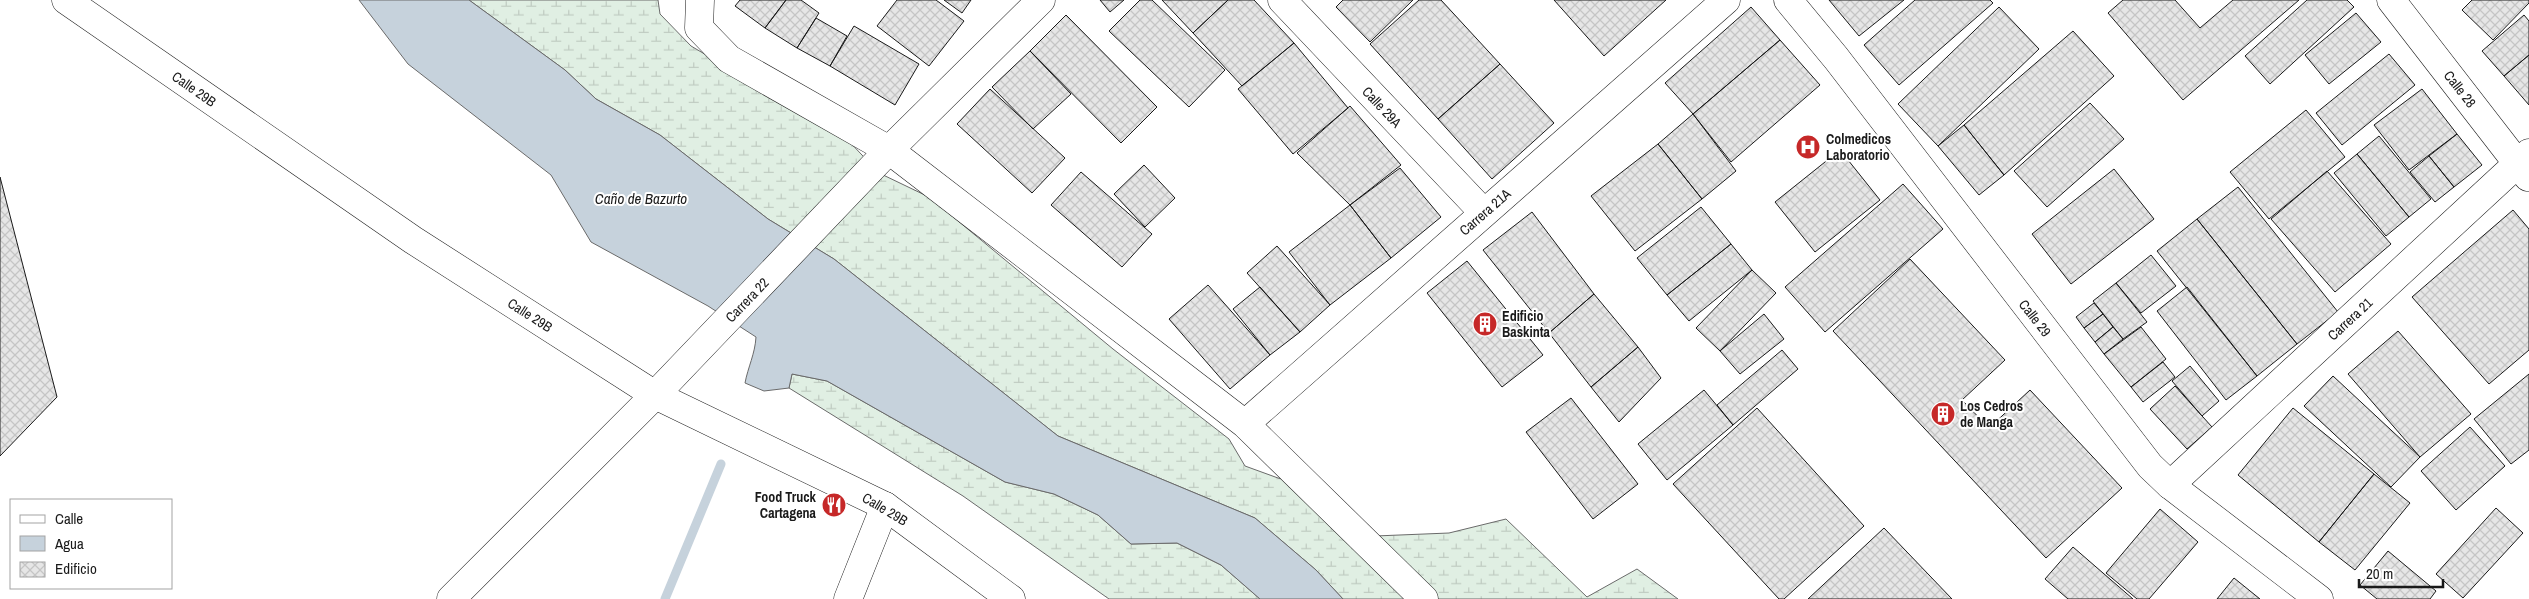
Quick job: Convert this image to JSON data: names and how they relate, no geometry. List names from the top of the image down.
{
  "streets": {
    "street": [
      "Calle 29B",
      "Calle 28",
      "Calle 29A",
      "Carrera 21A",
      "Carrera 22",
      "Calle 29",
      "Carrera 21"
    ]
  },
  "crossings": [
    ["Calle 29B", "Carrera 22"],
    ["Calle 28", "Carrera 21"],
    ["Calle 29A", "Carrera 21A"],
    ["Calle 29", "Carrera 21"]
  ],
  "water": ["Caño de Bazurto"],
  "places": {
    "hospital": ["Colmedicos Laboratorio"],
    "building": ["Edificio Baskinta", "Los Cedros de Manga"],
    "restaurant": ["Food Truck Cartagena"]
  },
  "legend": ["Calle", "Agua", "Edificio"],
  "scale_bar": "20 m"
}
